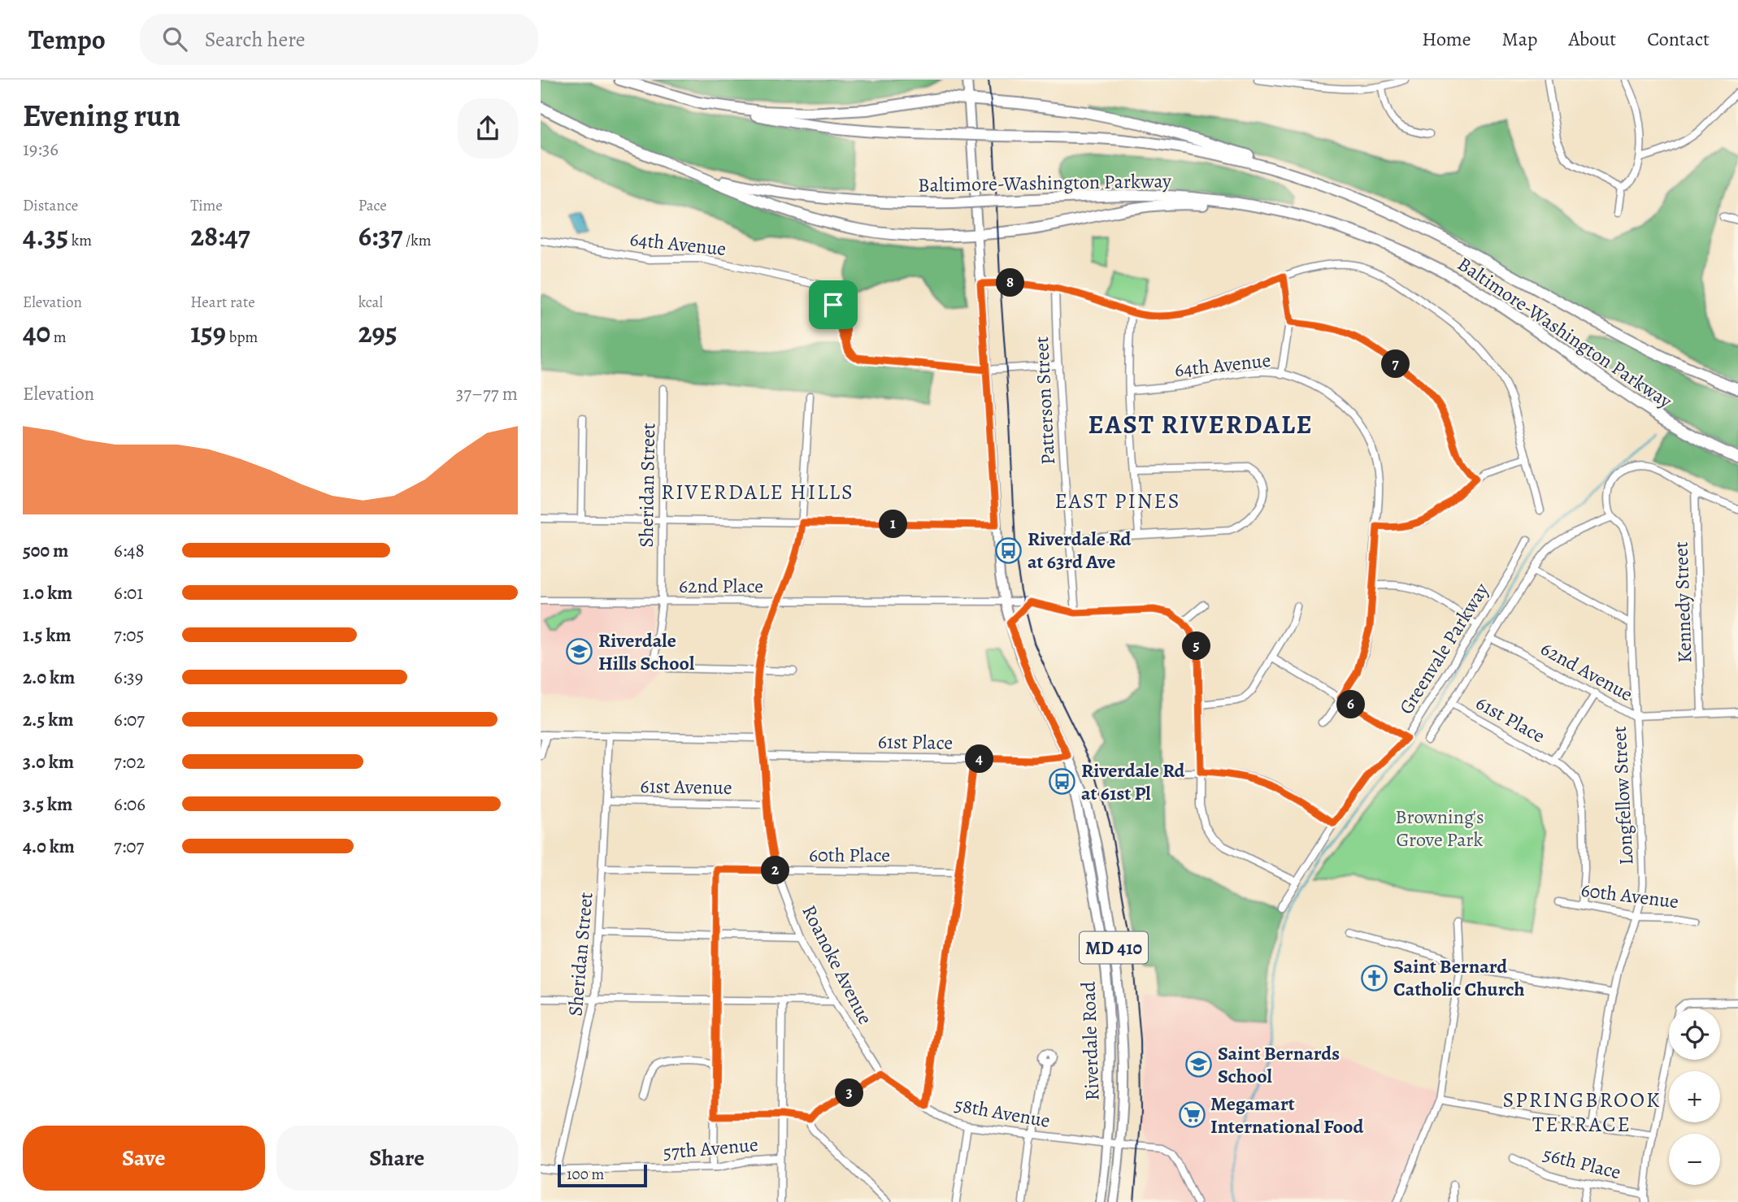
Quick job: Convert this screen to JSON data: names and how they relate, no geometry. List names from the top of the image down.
{
  "streets": {
    "highway": ["Baltimore-Washington Parkway"],
    "main road": ["MD 410", "Riverdale Road"],
    "street": [
      "64th Avenue",
      "Patterson Street",
      "Sheridan Street",
      "62nd Place",
      "Kennedy Street",
      "Greenvale Parkway",
      "62nd Avenue",
      "61st Place",
      "61st Avenue",
      "Longfellow Street",
      "60th Place",
      "60th Avenue",
      "Roanoke Avenue",
      "58th Avenue",
      "57th Avenue",
      "56th Place"
    ]
  },
  "crossings": [
    ["64th Avenue", "Riverdale Road"],
    ["Patterson Street", "62nd Place"],
    ["Sheridan Street", "62nd Place"],
    ["Sheridan Street", "61st Avenue"],
    ["Sheridan Street", "60th Place"],
    ["Sheridan Street", "Roanoke Avenue"],
    ["Sheridan Street", "57th Avenue"],
    ["62nd Place", "Roanoke Avenue"],
    ["62nd Place", "Riverdale Road"],
    ["Kennedy Street", "62nd Avenue"],
    ["Kennedy Street", "Longfellow Street"],
    ["Greenvale Parkway", "62nd Avenue"],
    ["Greenvale Parkway", "61st Place"],
    ["Greenvale Parkway", "Longfellow Street"],
    ["62nd Avenue", "Longfellow Street"],
    ["61st Place", "60th Avenue"],
    ["61st Place", "Roanoke Avenue"],
    ["61st Place", "Riverdale Road"],
    ["61st Avenue", "Roanoke Avenue"],
    ["Longfellow Street", "60th Avenue"],
    ["60th Place", "Roanoke Avenue"],
    ["MD 410", "Riverdale Road"],
    ["MD 410", "58th Avenue"],
    ["Roanoke Avenue", "58th Avenue"],
    ["Riverdale Road", "58th Avenue"]
  ],
  "districts": [
    "EAST RIVERDALE",
    "RIVERDALE HILLS",
    "EAST PINES",
    "SPRINGBROOK TERRACE"
  ],
  "parks": ["Browning's Grove Park"],
  "places": {
    "bus stop": ["Riverdale Rd at 63rd Ave", "Riverdale Rd at 61st Pl"],
    "school or university": ["Riverdale Hills School", "Saint Bernards School"],
    "church": ["Saint Bernard Catholic Church"],
    "supermarket": ["Megamart International Food"]
  },
  "scale_bar": "100 m",
  "page": {
    "header": "Tempo",
    "search": "Search here",
    "nav": [
      "Home",
      "Map",
      "About",
      "Contact"
    ],
    "heading": ["Evening run", "19:36"],
    "stats": [
      ["Distance", "4.35 km"],
      ["Time", "28:47"],
      ["Pace", "6:37 /km"],
      ["Elevation", "40 m"],
      ["Heart rate", "159 bpm"],
      ["kcal", "295"]
    ],
    "pins": [
      "8",
      "7",
      "1",
      "5",
      "6",
      "4",
      "2",
      "3"
    ],
    "chart": ["Elevation", "37–77 m"],
    "list": [
      {
        "name": "500 m",
        "note": "6:48"
      },
      {
        "name": "1.0 km",
        "note": "6:01"
      },
      {
        "name": "1.5 km",
        "note": "7:05"
      },
      {
        "name": "2.0 km",
        "note": "6:39"
      },
      {
        "name": "2.5 km",
        "note": "6:07"
      },
      {
        "name": "3.0 km",
        "note": "7:02"
      },
      {
        "name": "3.5 km",
        "note": "6:06"
      },
      {
        "name": "4.0 km",
        "note": "7:07"
      }
    ],
    "map_buttons": ["+", "−"],
    "buttons": ["Save", "Share"],
    "scale": "100 m"
  }
}
